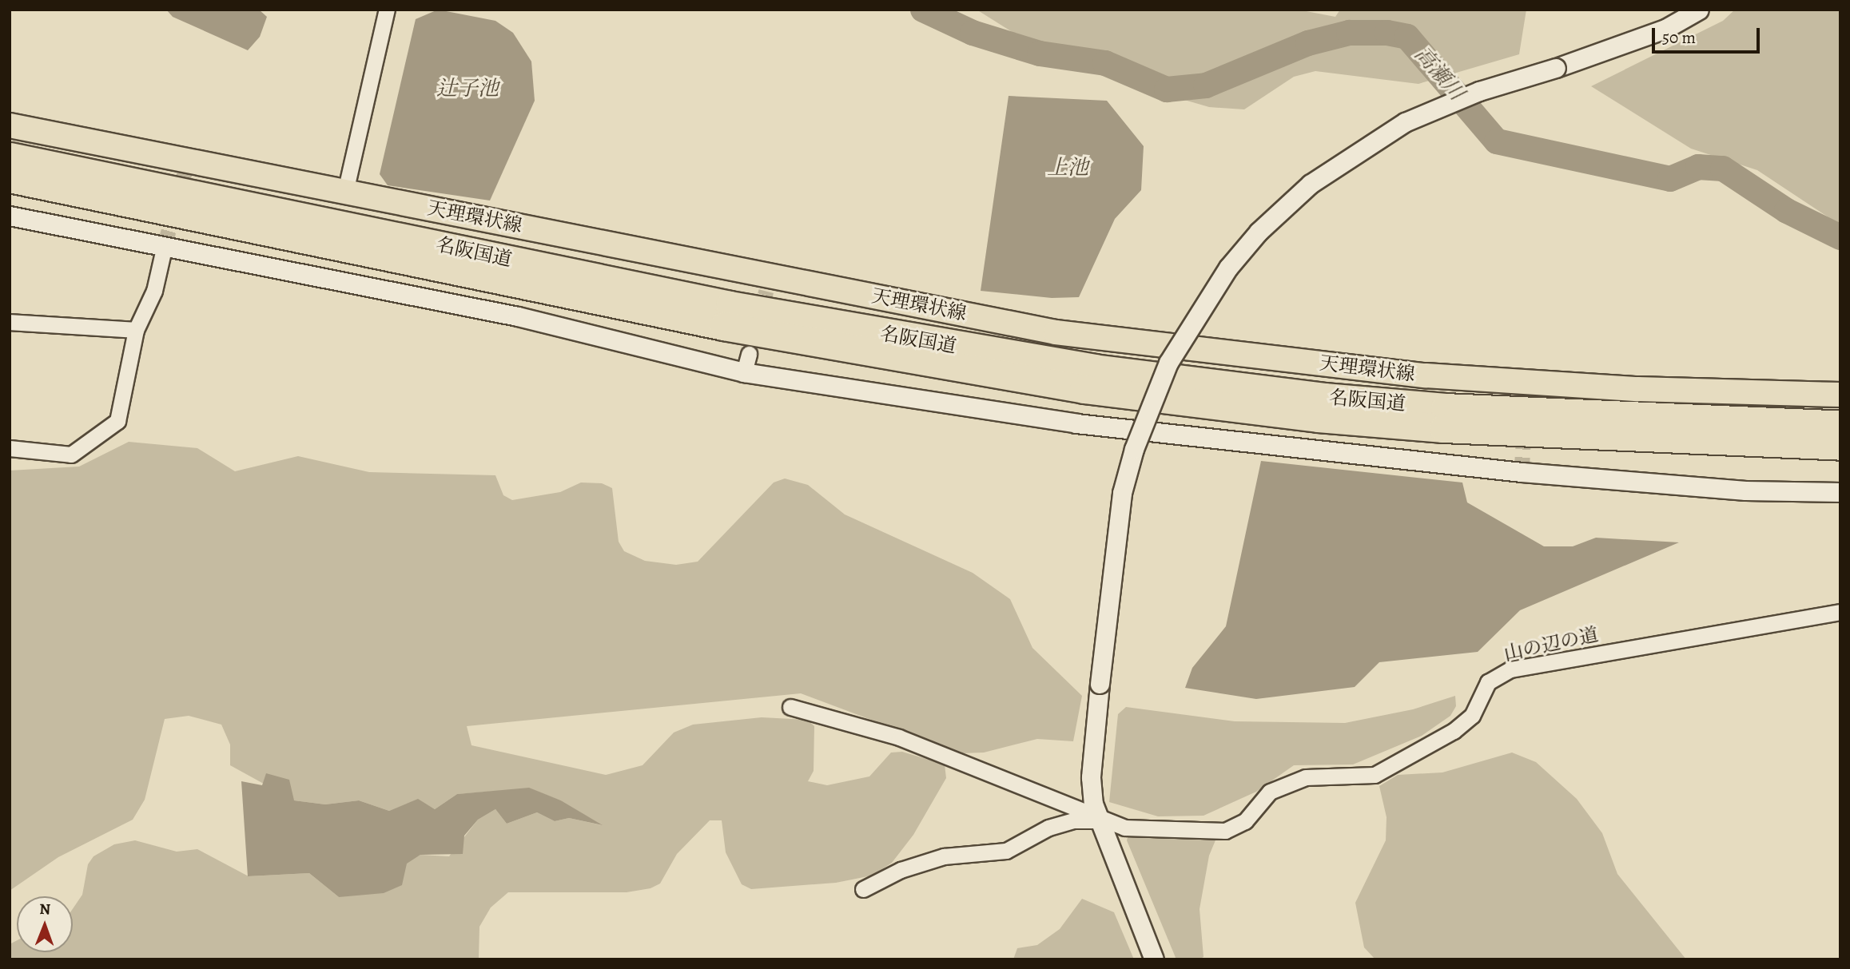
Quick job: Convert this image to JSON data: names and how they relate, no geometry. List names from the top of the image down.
{
  "streets": {
    "highway": ["名阪国道"],
    "main road": ["天理環状線"],
    "street": ["山の辺の道"]
  },
  "water": ["高瀬川", "辻子池", "上池"],
  "scale_bar": "50 m",
  "north": "top"
}
